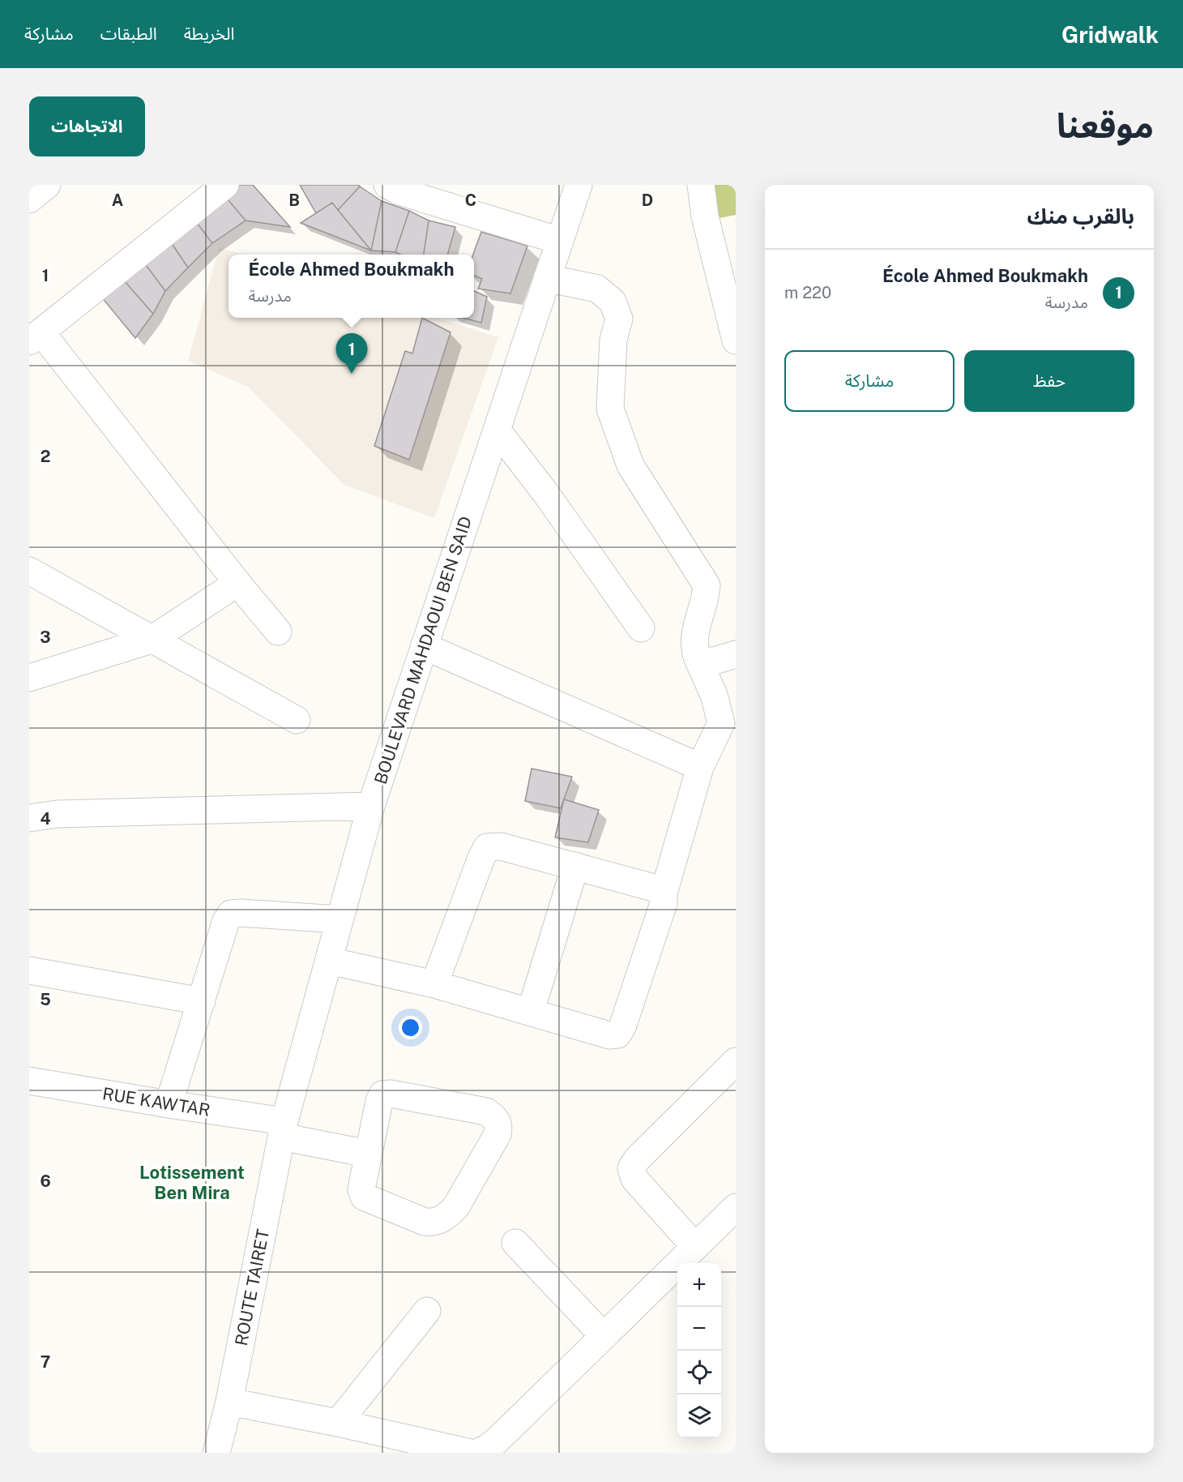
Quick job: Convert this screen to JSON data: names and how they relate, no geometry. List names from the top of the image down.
{
  "streets": {
    "street": ["BOULEVARD MAHDAOUI BEN SAID", "RUE KAWTAR", "ROUTE TAIRET"]
  },
  "crossings": [
    ["BOULEVARD MAHDAOUI BEN SAID", "RUE KAWTAR"],
    ["BOULEVARD MAHDAOUI BEN SAID", "ROUTE TAIRET"],
    ["RUE KAWTAR", "ROUTE TAIRET"]
  ],
  "districts": ["Lotissement Ben Mira"],
  "page": {
    "header": "Gridwalk",
    "nav": ["الخريطة", "الطبقات", "مشاركة"],
    "title": "موقعنا",
    "buttons": [
      "الاتجاهات",
      ["حفظ", "مشاركة"]
    ],
    "heading": "بالقرب منك",
    "list": [
      {
        "mark": "1",
        "name": "École Ahmed Boukmakh",
        "note": "مدرسة",
        "value": "220 m"
      }
    ],
    "popup": ["École Ahmed Boukmakh", "مدرسة"],
    "pins": "1",
    "map_buttons": ["+", "−"]
  },
  "grid": {
    "columns": [
      "A",
      "B",
      "C",
      "D"
    ],
    "rows": [
      "1",
      "2",
      "3",
      "4",
      "5",
      "6",
      "7"
    ]
  }
}
